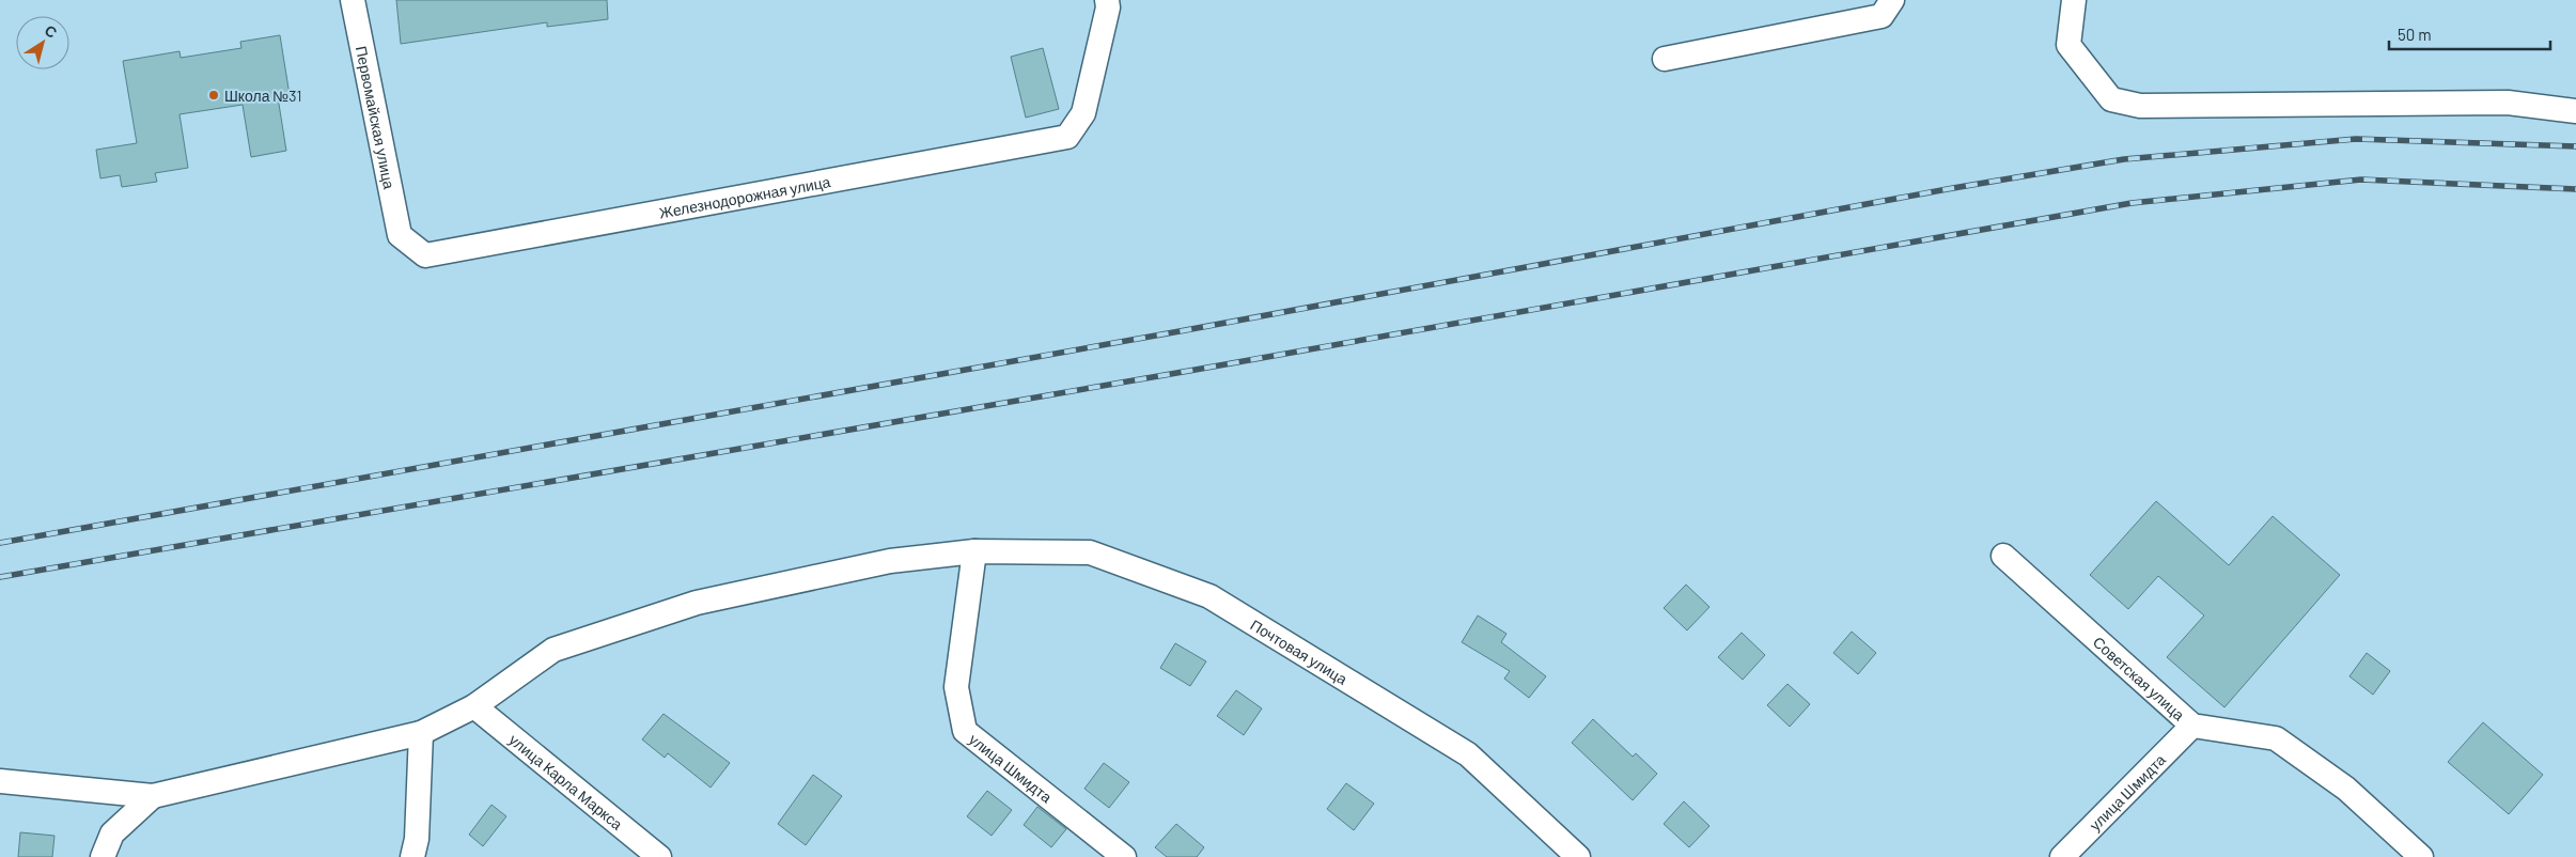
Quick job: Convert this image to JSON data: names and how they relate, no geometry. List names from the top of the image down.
{
  "streets": {
    "street": [
      "Первомайская улица",
      "Железнодорожная улица",
      "Почтовая улица",
      "Советская улица",
      "улица Шмидта",
      "улица Карла Маркса"
    ]
  },
  "crossings": [
    ["Первомайская улица", "Железнодорожная улица"],
    ["Почтовая улица", "улица Шмидта"],
    ["Почтовая улица", "улица Карла Маркса"],
    ["Советская улица", "улица Шмидта"]
  ],
  "places": ["Школа №31"],
  "scale_bar": "50 m",
  "north": "top right"
}
